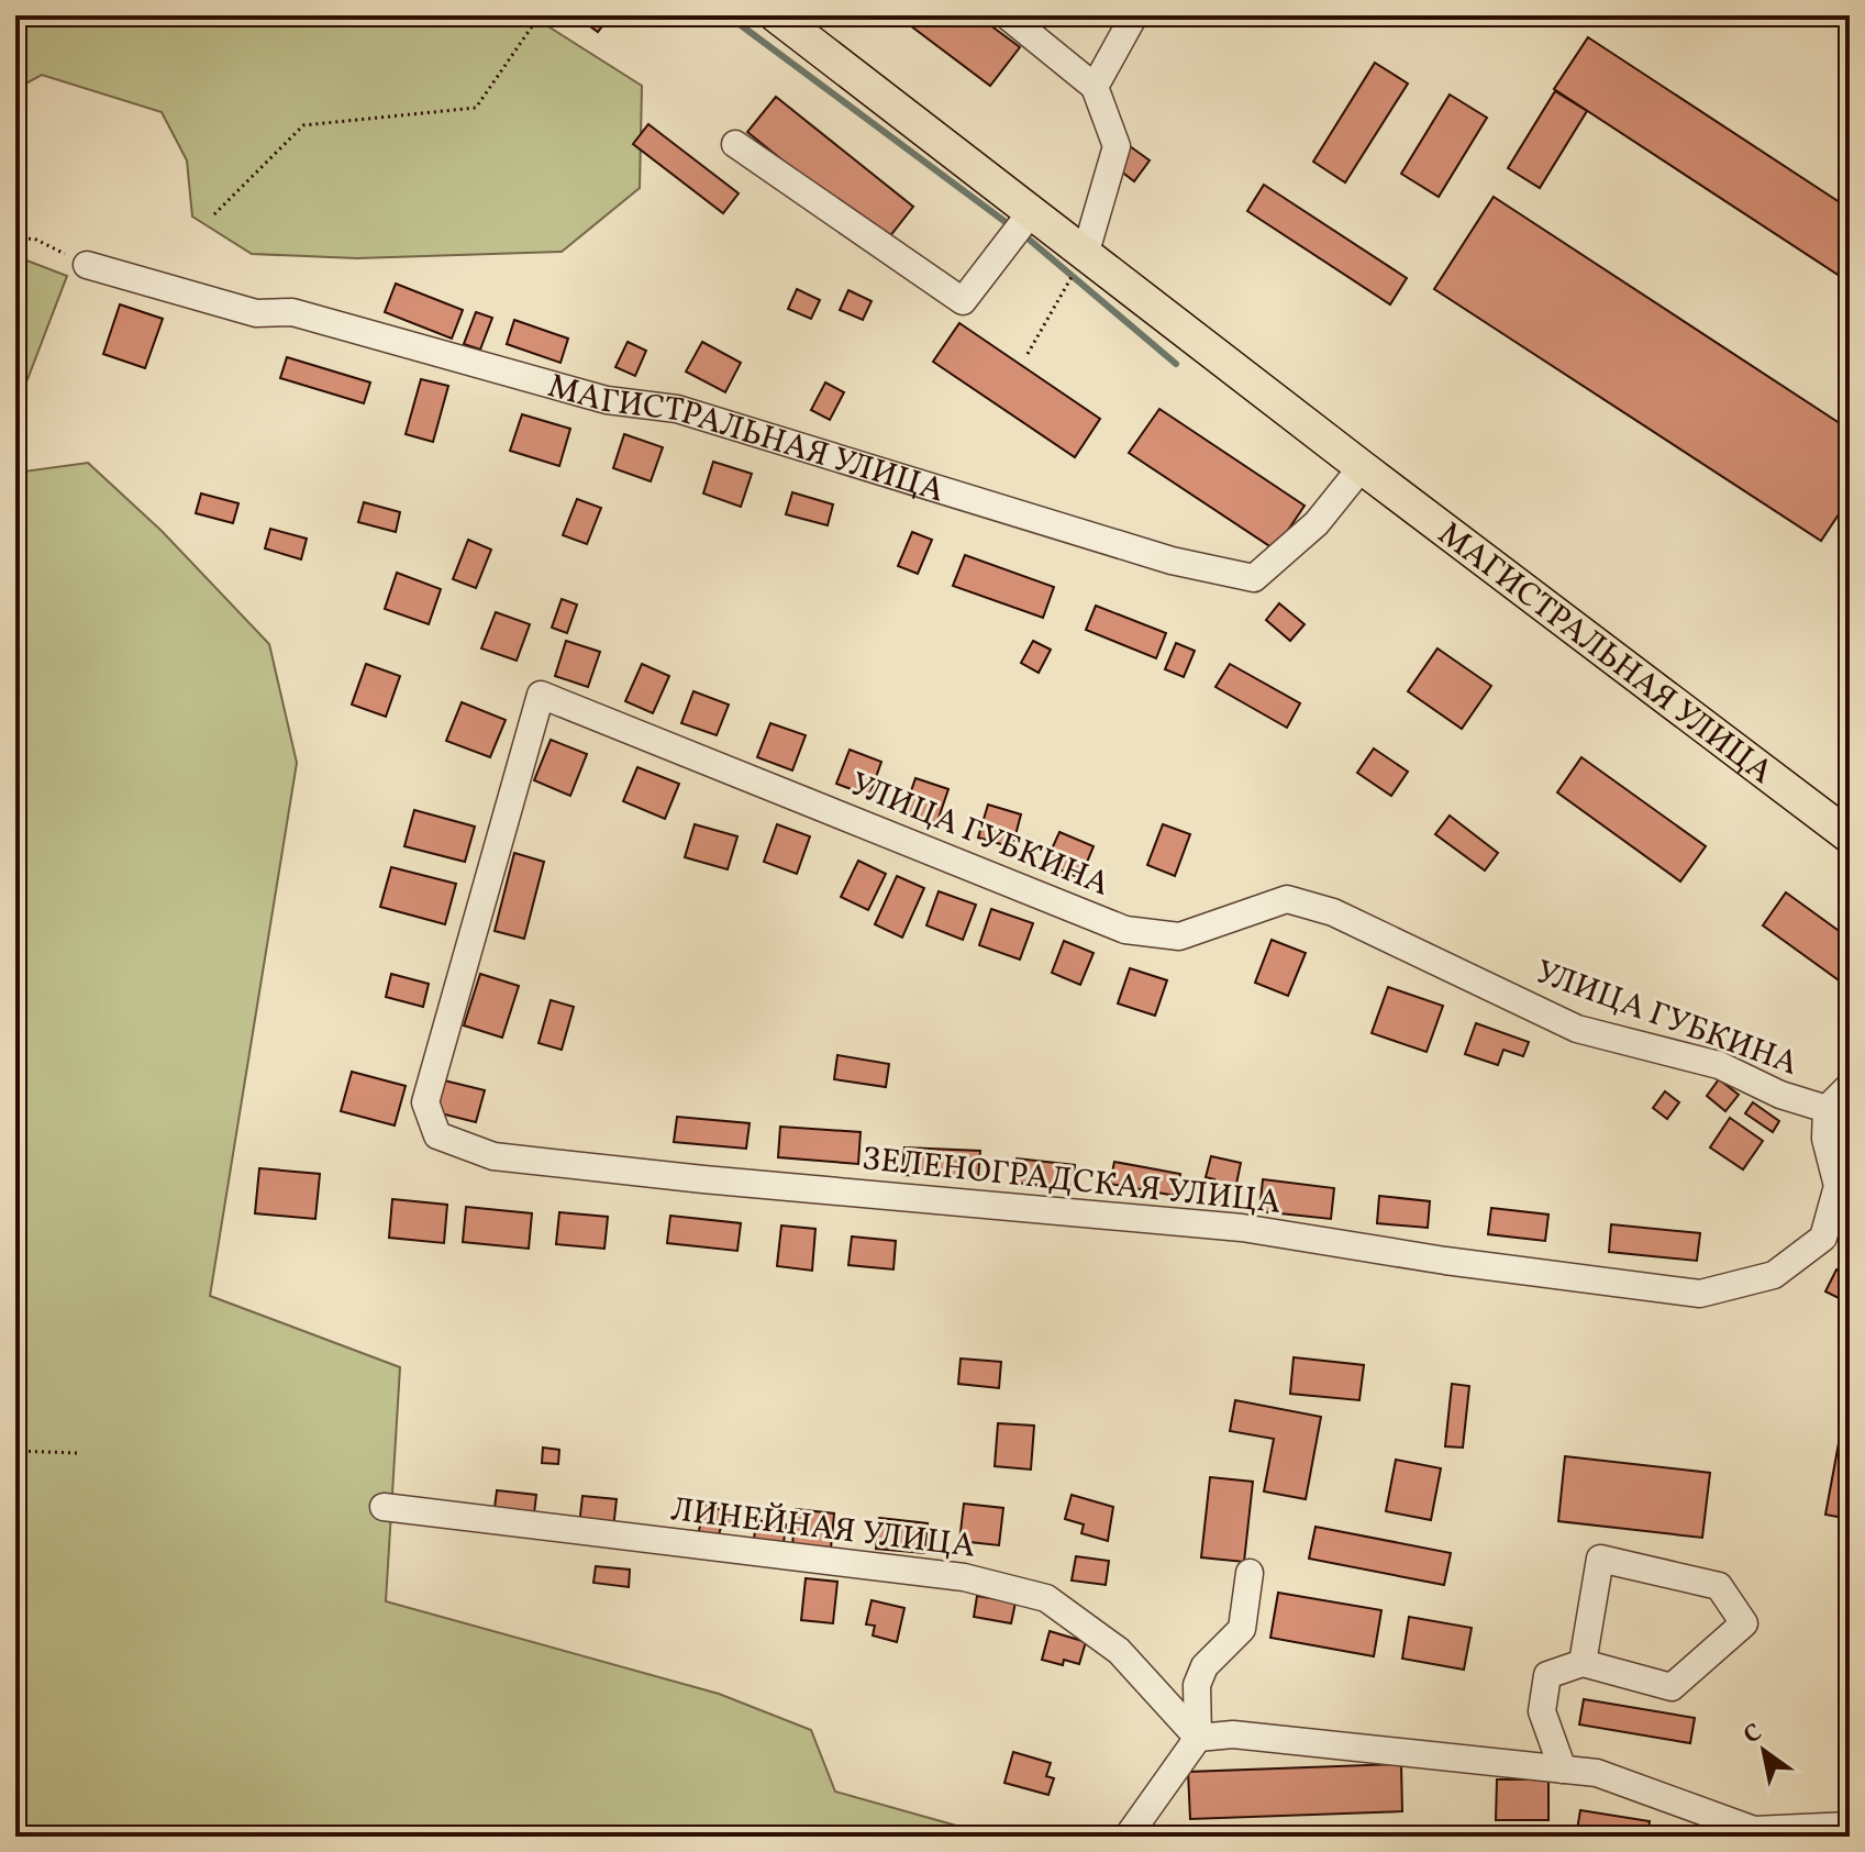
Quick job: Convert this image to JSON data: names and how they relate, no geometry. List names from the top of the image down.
{
  "streets": {
    "main road": ["МАГИСТРАЛЬНАЯ УЛИЦА"],
    "street": ["УЛИЦА ГУБКИНА", "ЗЕЛЕНОГРАДСКАЯ УЛИЦА", "ЛИНЕЙНАЯ УЛИЦА"]
  },
  "crossings": [
    ["УЛИЦА ГУБКИНА", "ЗЕЛЕНОГРАДСКАЯ УЛИЦА"]
  ],
  "north": "top left"
}
